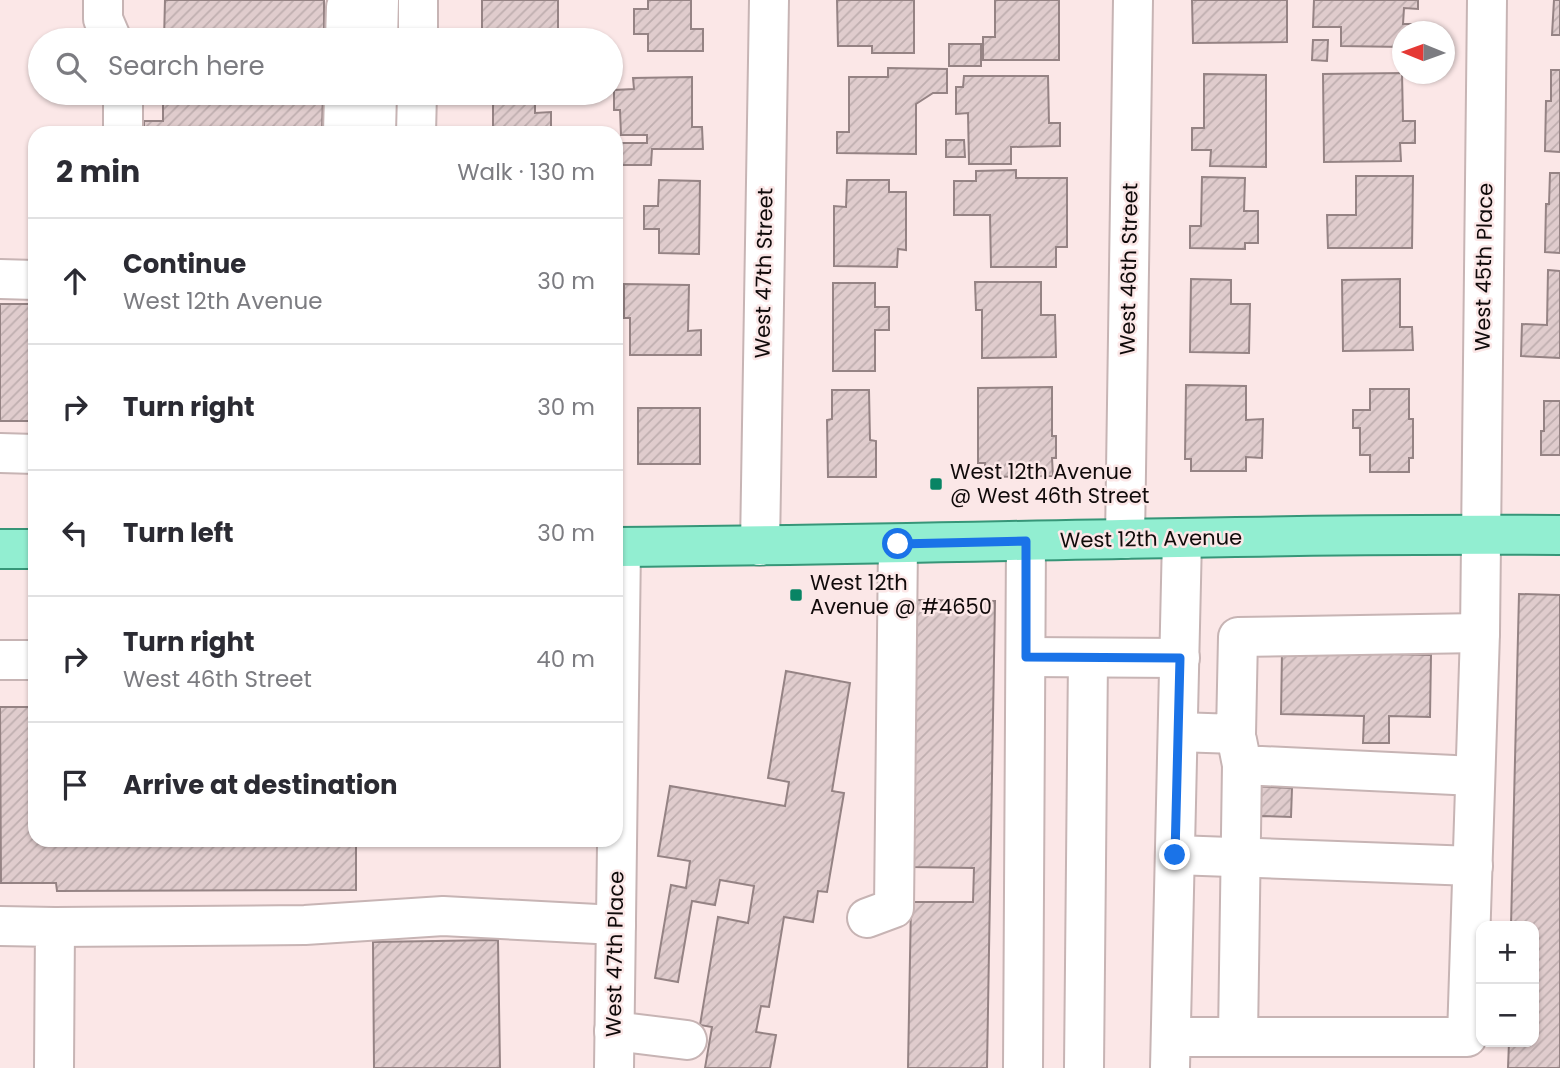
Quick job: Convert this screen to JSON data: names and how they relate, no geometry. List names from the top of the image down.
{
  "streets": {
    "main road": ["West 12th Avenue"],
    "street": [
      "West 45th Place",
      "West 46th Street",
      "West 47th Street",
      "West 47th Place"
    ]
  },
  "crossings": [
    ["West 45th Place", "West 12th Avenue"],
    ["West 46th Street", "West 12th Avenue"],
    ["West 47th Street", "West 12th Avenue"]
  ],
  "places": {
    "transit": ["West 12th Avenue @ West 46th Street", "West 12th Avenue @ #4650"]
  },
  "north": "left",
  "page": {
    "search": "Search here",
    "heading": ["2 min", "Walk · 130 m"],
    "list": [
      ["Continue", "West 12th Avenue", "30 m"],
      ["Turn right", "30 m"],
      ["Turn left", "30 m"],
      ["Turn right", "West 46th Street", "40 m"],
      "Arrive at destination"
    ],
    "map_buttons": ["+", "−"]
  }
}
